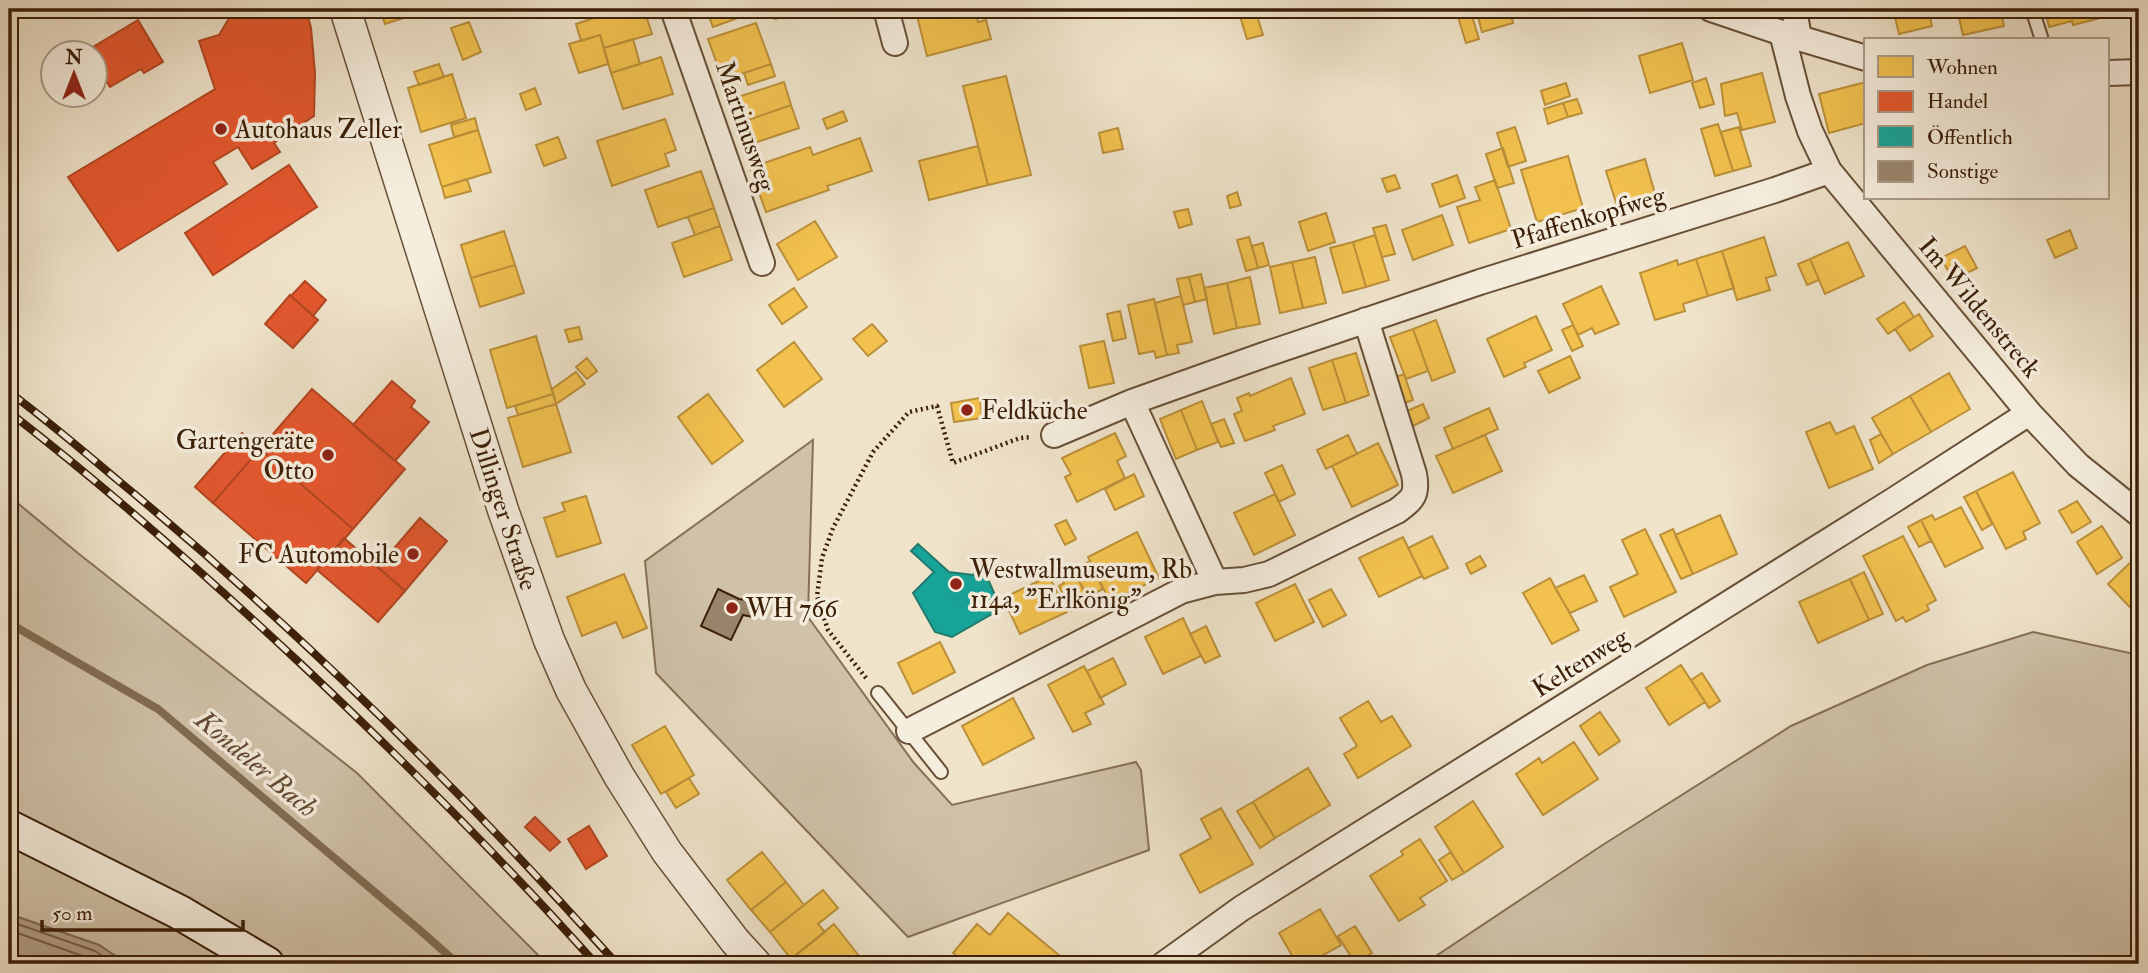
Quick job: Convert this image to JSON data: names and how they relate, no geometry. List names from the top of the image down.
{
  "streets": {
    "street": [
      "Martinusweg",
      "Pfaffenkopfweg",
      "Im Wildenstreck",
      "Dillinger Straße",
      "Keltenweg"
    ]
  },
  "crossings": [
    ["Pfaffenkopfweg", "Im Wildenstreck"],
    ["Im Wildenstreck", "Keltenweg"]
  ],
  "water": ["Kondeler Bach"],
  "places": [
    "Autohaus Zeller",
    "Feldküche",
    "Gartengeräte Otto",
    "FC Automobile",
    "Westwallmuseum, Rb 114a, \"Erlkönig\"",
    "WH 766"
  ],
  "legend": [
    "Wohnen",
    "Handel",
    "Öffentlich",
    "Sonstige"
  ],
  "scale_bar": "50 m",
  "north": "top"
}
